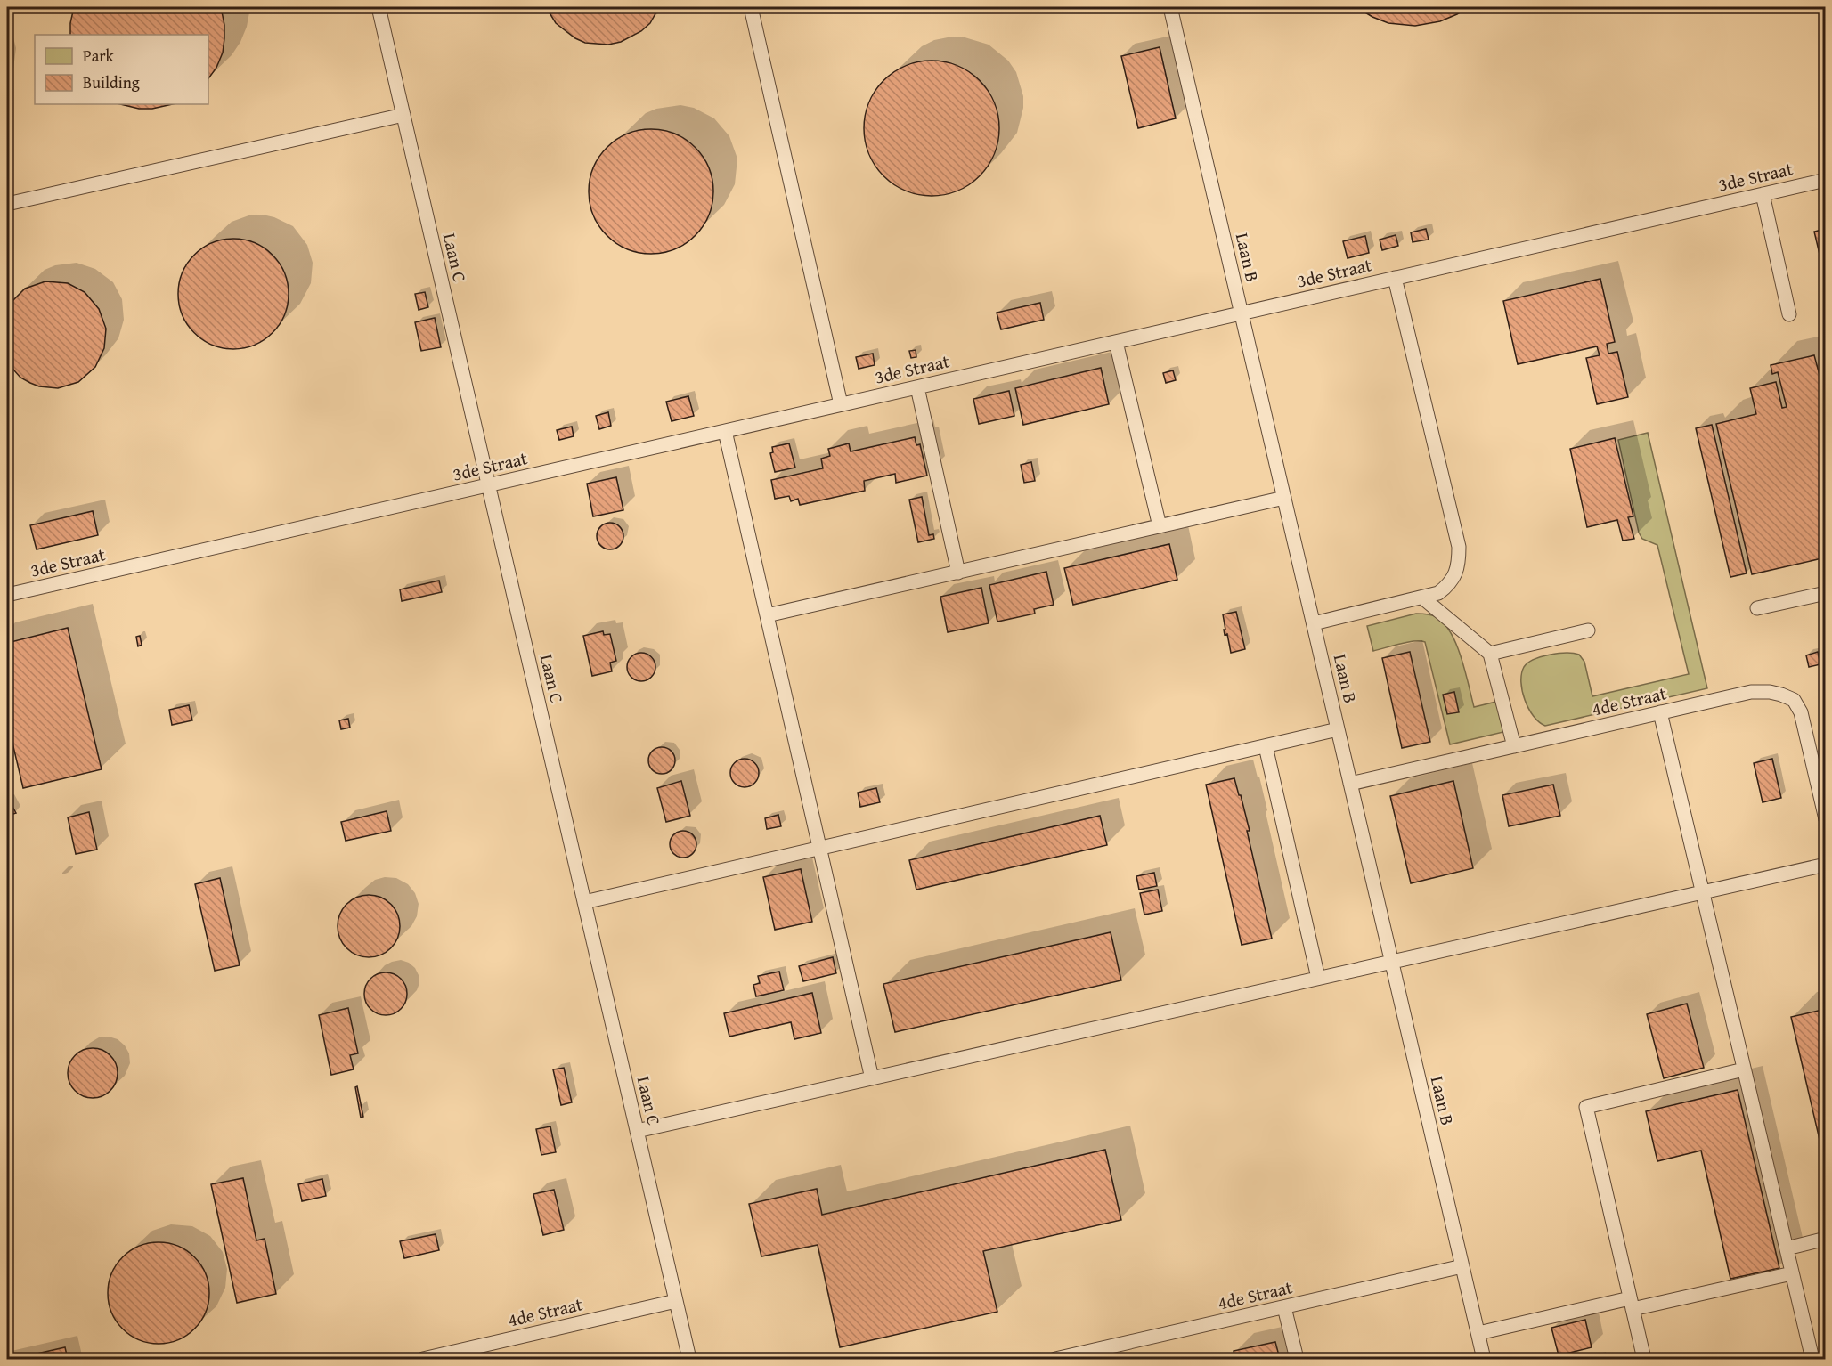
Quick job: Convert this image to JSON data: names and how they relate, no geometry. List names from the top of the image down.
{
  "streets": {
    "lane": [
      "3de Straat",
      "Laan C",
      "Laan B",
      "4de Straat"
    ]
  },
  "crossings": [
    ["3de Straat", "Laan C"],
    ["3de Straat", "Laan B"],
    ["Laan C", "4de Straat"],
    ["Laan B", "4de Straat"]
  ],
  "legend": ["Park", "Building"]
}
